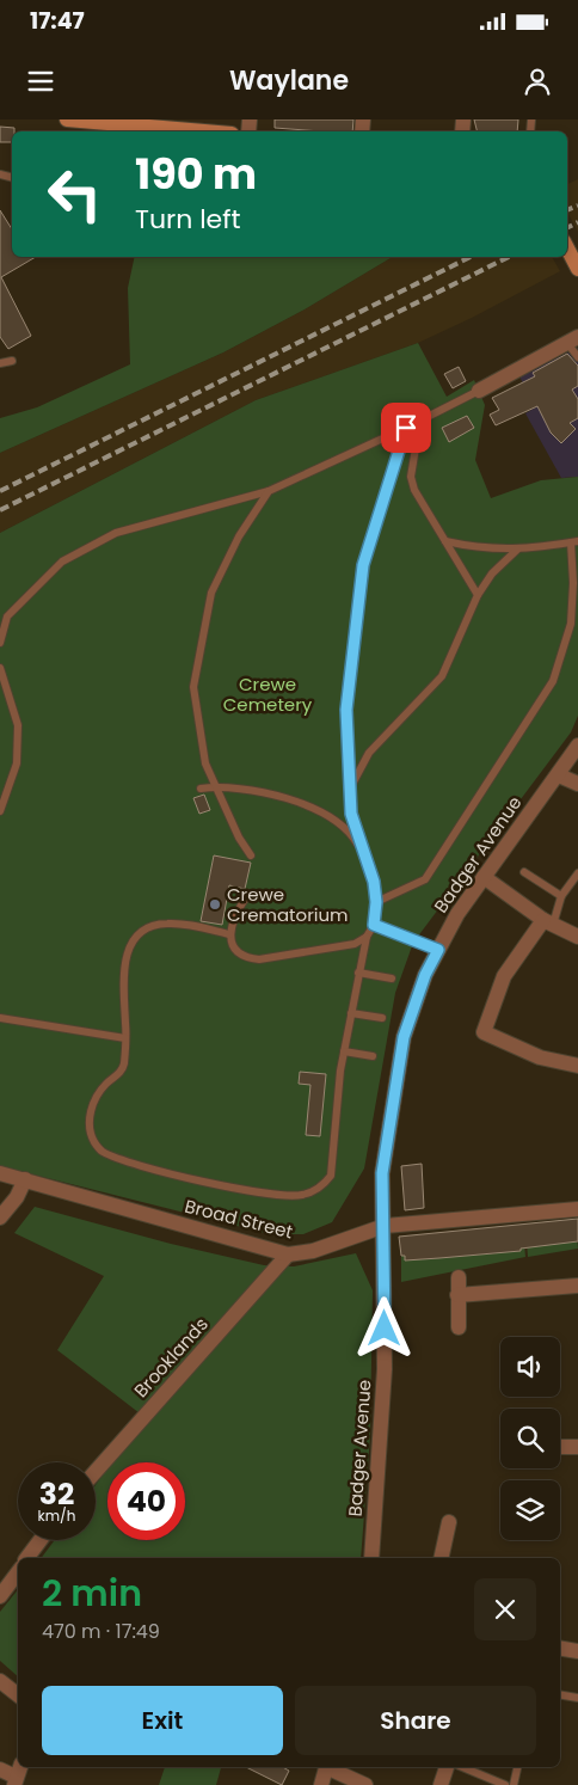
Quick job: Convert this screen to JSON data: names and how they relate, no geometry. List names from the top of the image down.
{
  "streets": {
    "street": ["Badger Avenue", "Broad Street", "Brooklands"]
  },
  "crossings": [
    ["Badger Avenue", "Broad Street"],
    ["Broad Street", "Brooklands"]
  ],
  "parks": ["Crewe Cemetery"],
  "places": ["Crewe Crematorium"],
  "page": {
    "status": "17:47",
    "header": "Waylane",
    "turn": ["190 m", "Turn left"],
    "speed": "32 km/h",
    "limit": "40",
    "heading": ["2 min", "470 m · 17:49"],
    "buttons": ["Exit", "Share"]
  }
}
